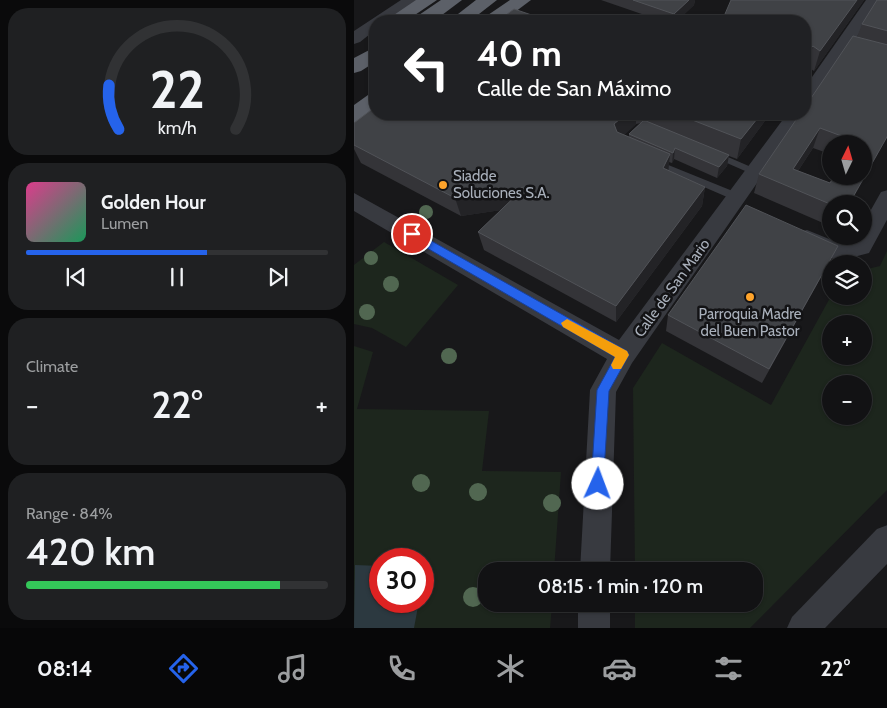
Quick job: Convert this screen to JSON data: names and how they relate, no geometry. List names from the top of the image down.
{
  "streets": {
    "street": ["Calle de San Mario"]
  },
  "places": ["Siadde Soluciones S.A.", "Parroquia Madre del Buen Pastor"],
  "north": "top",
  "page": {
    "turn": ["40 m", "Calle de San Máximo"],
    "map_buttons": ["+", "−"],
    "song": ["Golden Hour", "Lumen"],
    "tile": [
      "Climate",
      ["Range · 84%", "420 km"]
    ],
    "heat": ["−", "22°", "+"],
    "limit": "30",
    "trip": "08:15 · 1 min · 120 m",
    "tabs": ["08:14", "22°"],
    "gauge": ["22", "km/h"]
  }
}
